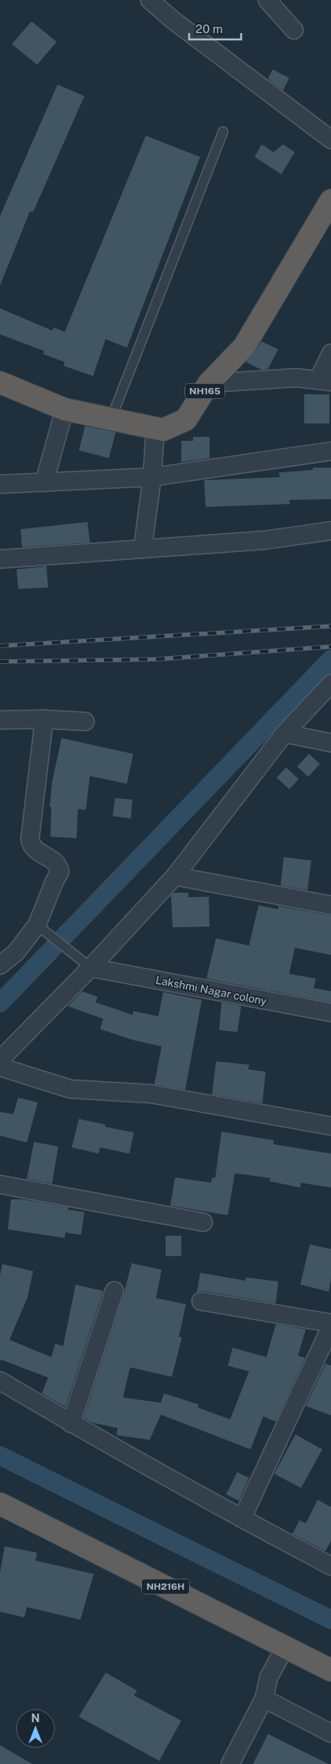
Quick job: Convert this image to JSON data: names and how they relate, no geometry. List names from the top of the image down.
{
  "streets": {
    "highway": ["NH165", "NH216H"],
    "street": ["Lakshmi Nagar colony"]
  },
  "scale_bar": "20 m",
  "north": "top"
}
